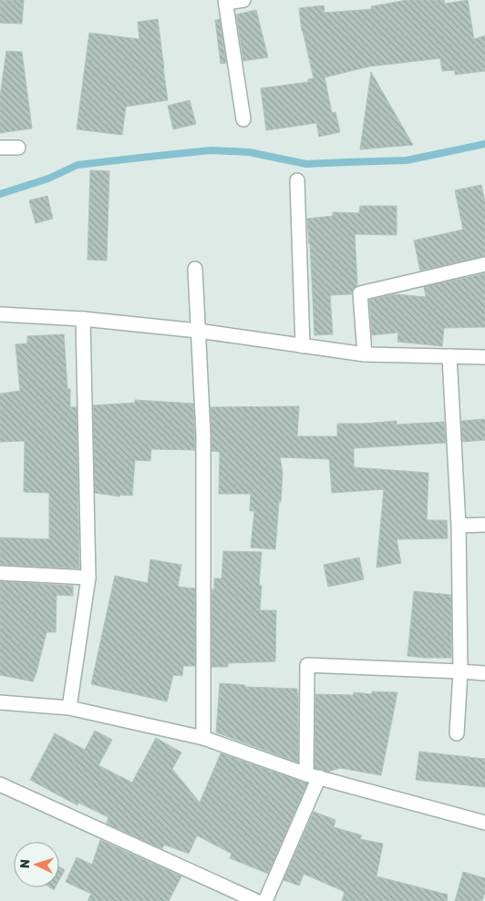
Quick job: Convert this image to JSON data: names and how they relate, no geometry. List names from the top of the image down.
{
  "north": "left"
}
